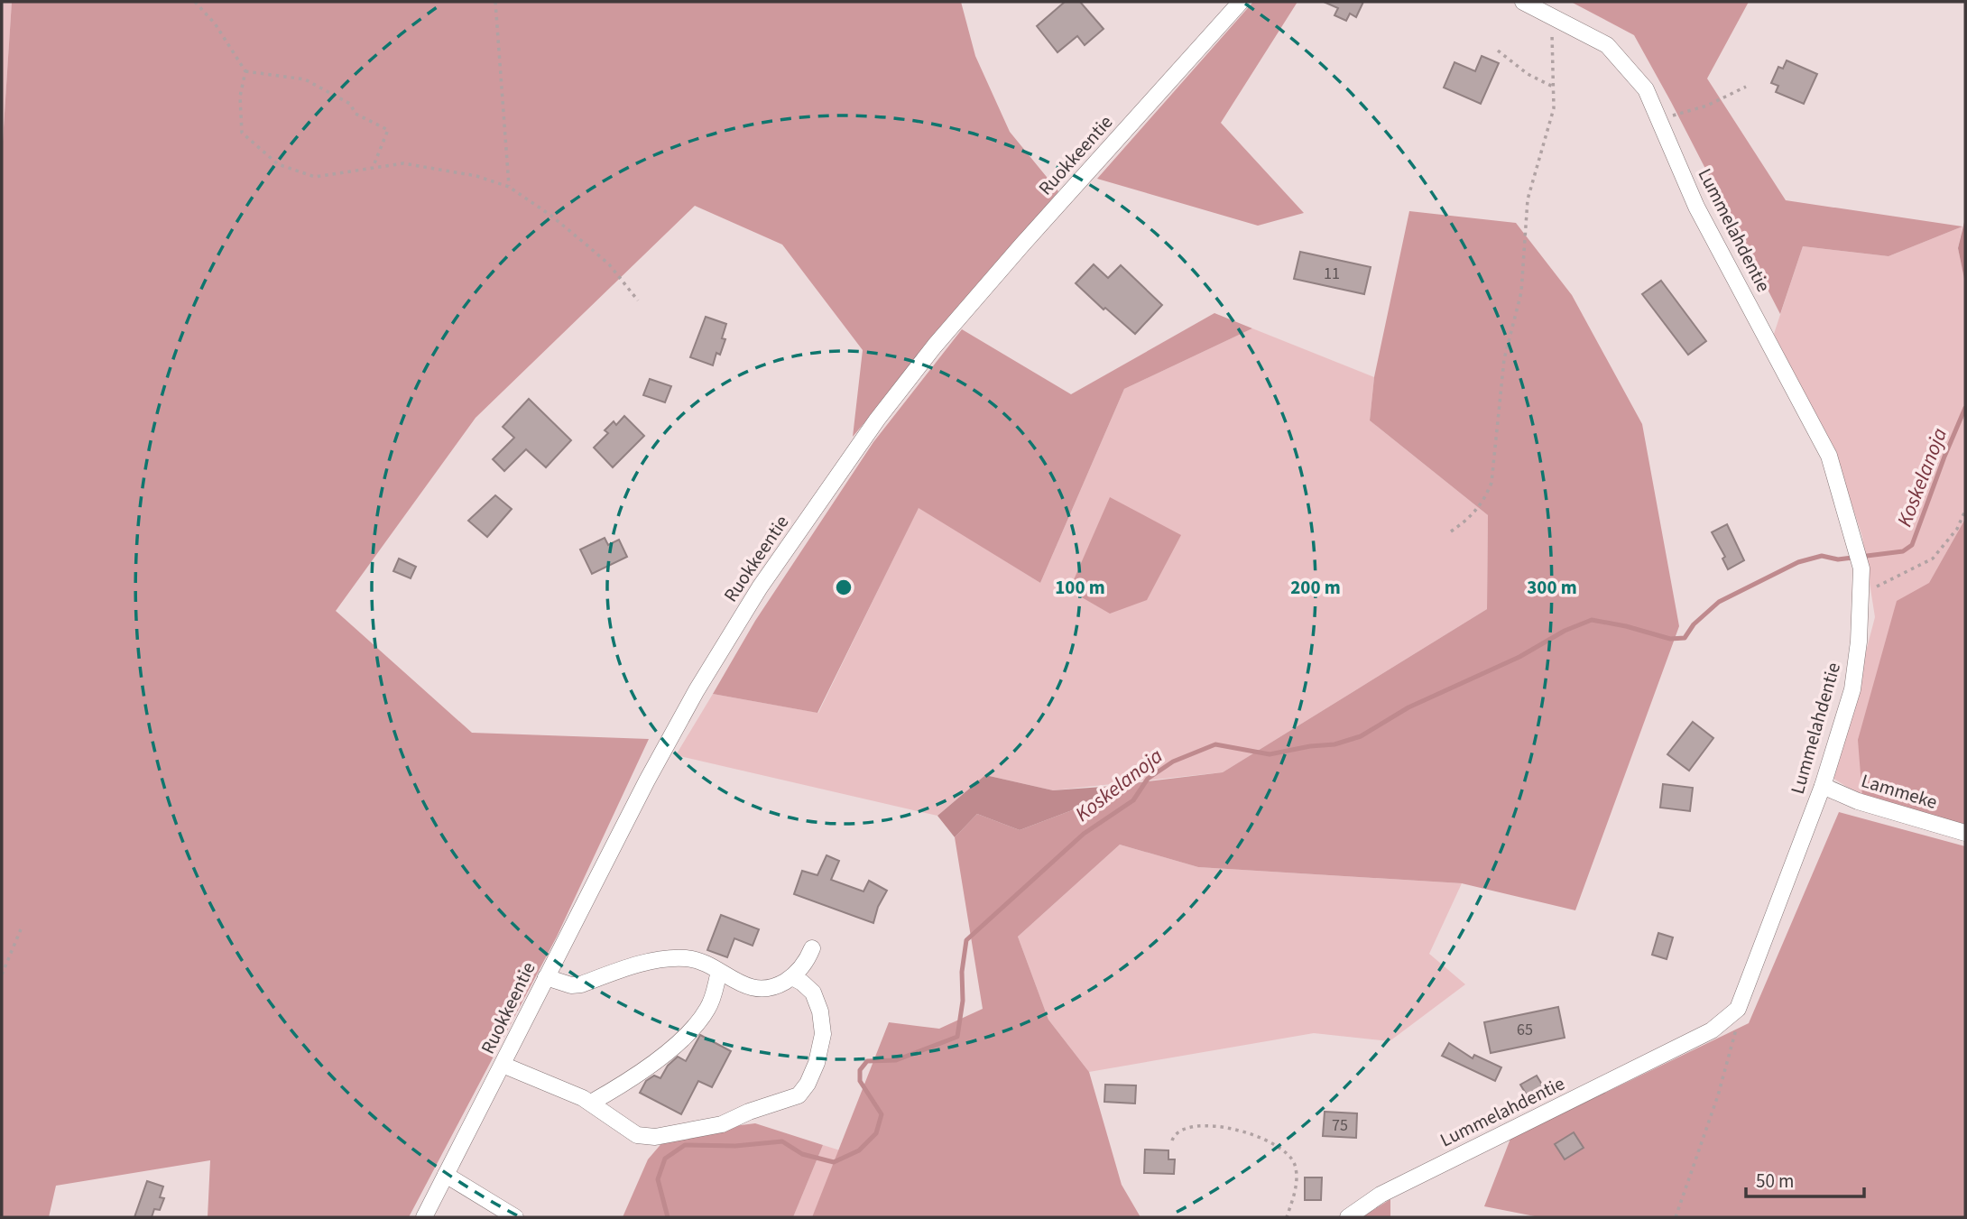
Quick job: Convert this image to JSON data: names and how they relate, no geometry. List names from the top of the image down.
{
  "streets": {
    "street": ["Ruokkeentie", "Lummelahdentie", "Lammeke"]
  },
  "crossings": [
    ["Lummelahdentie", "Lammeke"]
  ],
  "water": ["Koskelanoja"],
  "house_numbers": ["11", "65", "75"],
  "scale_bar": "50 m",
  "rings": ["100 m", "200 m", "300 m"]
}
